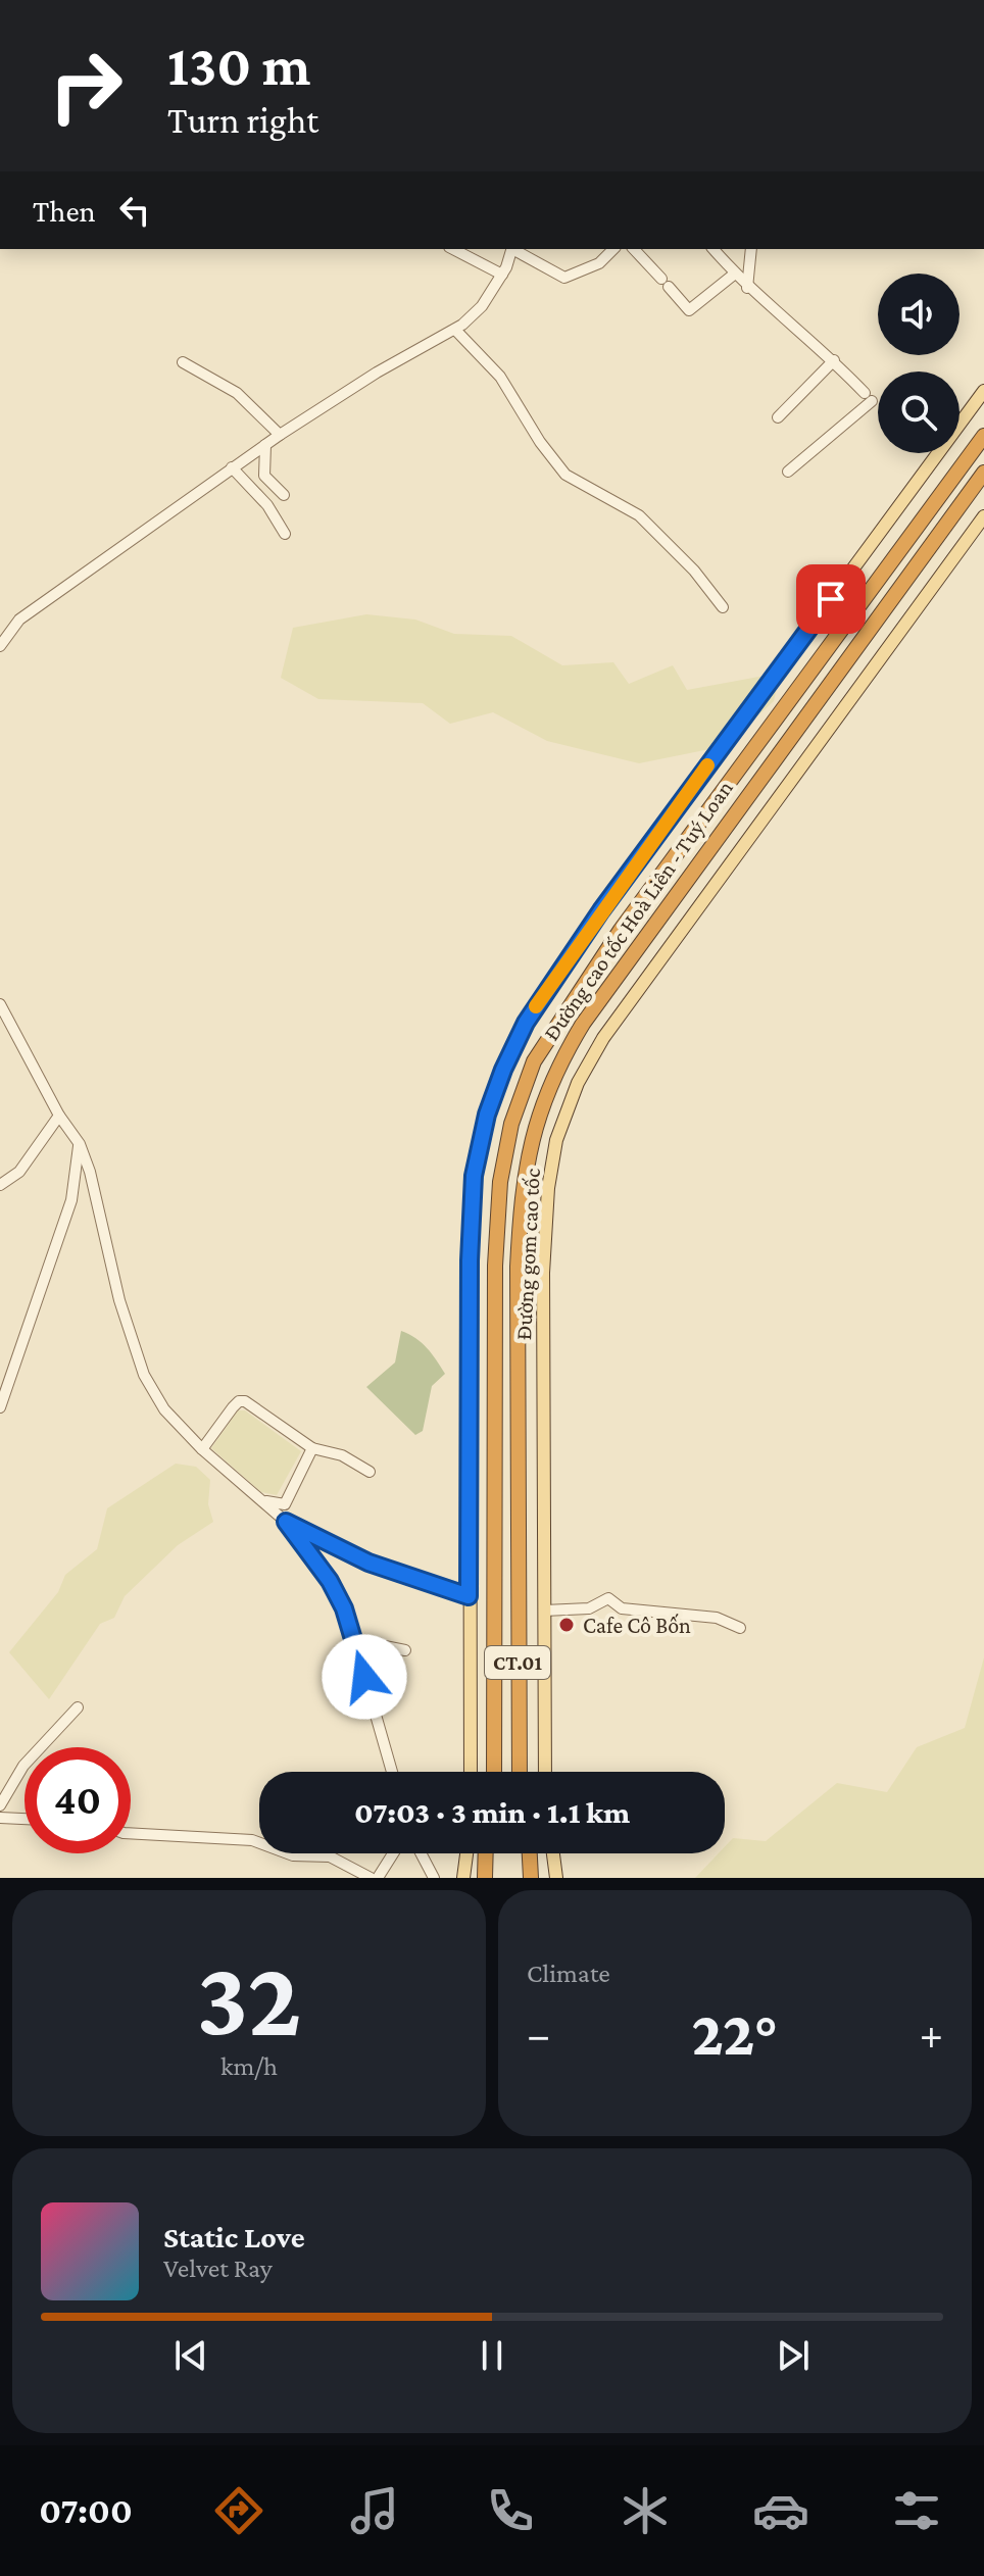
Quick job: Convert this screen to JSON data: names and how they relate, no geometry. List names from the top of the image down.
{
  "streets": {
    "highway": ["Đường cao tốc Hoà Liên - Tuý Loan", "CT.01"],
    "main road": ["Đường gom cao tốc"]
  },
  "places": ["Cafe Cô Bốn"],
  "page": {
    "turn": ["130 m", "Turn right"],
    "then": "Then",
    "limit": "40",
    "trip": "07:03 · 3 min · 1.1 km",
    "tile": [
      ["32", "km/h"],
      "Climate"
    ],
    "heat": ["−", "22°", "+"],
    "song": ["Static Love", "Velvet Ray"],
    "tabs": "07:00"
  }
}
